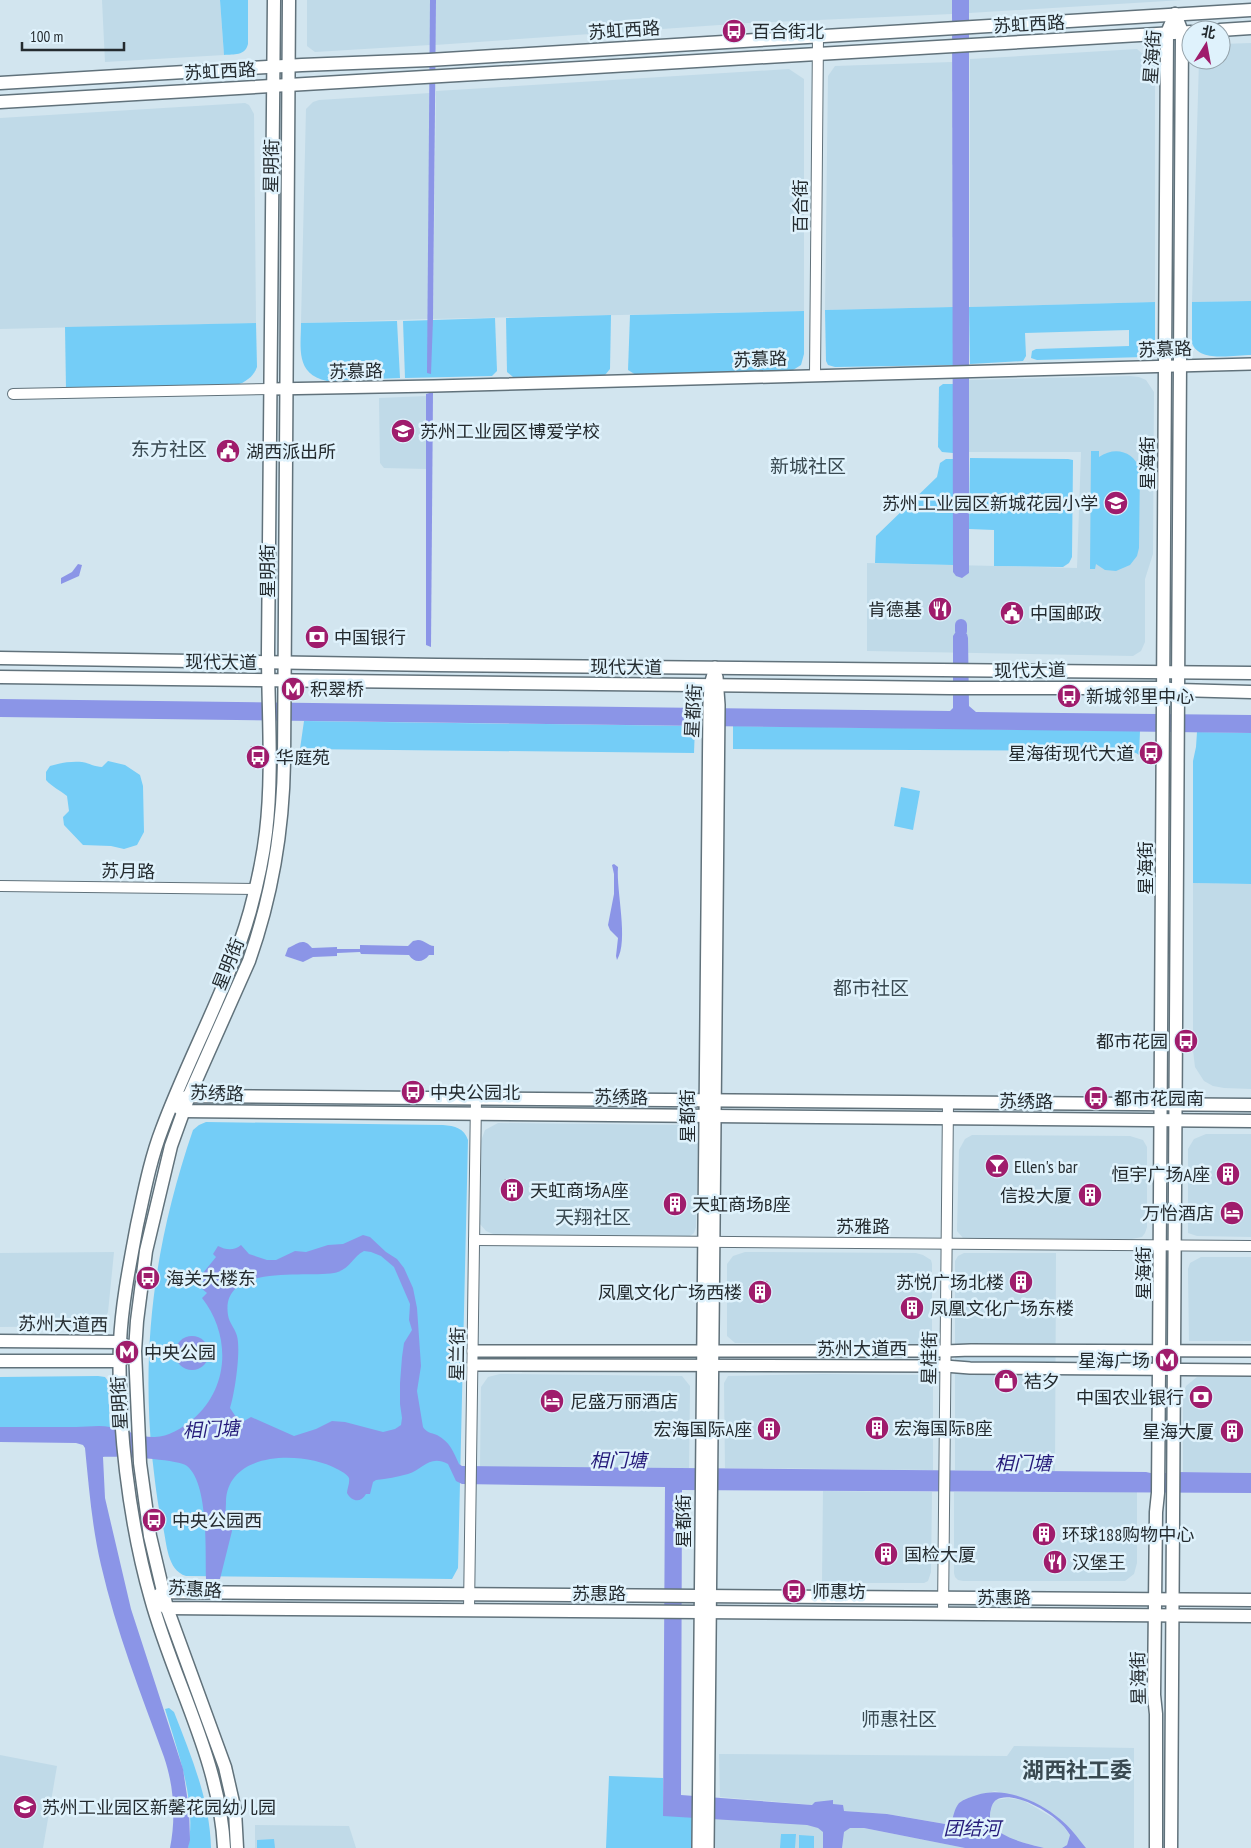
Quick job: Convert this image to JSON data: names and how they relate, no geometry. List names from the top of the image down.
{
  "streets": {
    "main road": [
      "苏虹西路",
      "星海街",
      "星明街",
      "苏慕路",
      "现代大道",
      "星都街",
      "苏绣路",
      "苏州大道西",
      "苏惠路"
    ],
    "street": [
      "百合街",
      "苏月路",
      "苏雅路",
      "星兰街",
      "星桂街"
    ]
  },
  "crossings": [
    ["苏虹西路", "星海街"],
    ["苏虹西路", "星明街"],
    ["苏虹西路", "百合街"],
    ["星海街", "苏慕路"],
    ["星海街", "现代大道"],
    ["星海街", "苏绣路"],
    ["星海街", "苏雅路"],
    ["星海街", "苏州大道西"],
    ["星海街", "苏惠路"],
    ["星明街", "苏慕路"],
    ["星明街", "现代大道"],
    ["星明街", "苏月路"],
    ["星明街", "苏绣路"],
    ["星明街", "苏州大道西"],
    ["星明街", "苏惠路"],
    ["百合街", "苏慕路"],
    ["现代大道", "星都街"],
    ["星都街", "苏绣路"],
    ["星都街", "苏雅路"],
    ["星都街", "苏州大道西"],
    ["星都街", "苏惠路"],
    ["苏绣路", "星兰街"],
    ["苏绣路", "星桂街"],
    ["苏雅路", "星兰街"],
    ["苏雅路", "星桂街"],
    ["苏州大道西", "星兰街"],
    ["苏州大道西", "星桂街"],
    ["星兰街", "苏惠路"],
    ["星桂街", "苏惠路"]
  ],
  "districts": [
    "东方社区",
    "新城社区",
    "都市社区",
    "天翔社区",
    "师惠社区",
    "湖西社工委"
  ],
  "water": ["相门塘", "团结河"],
  "places": {
    "bus stop": [
      "百合街北",
      "新城邻里中心",
      "星海街现代大道",
      "华庭苑",
      "都市花园",
      "中央公园北",
      "都市花园南",
      "海关大楼东",
      "中央公园西",
      "师惠坊"
    ],
    "school or university": ["苏州工业园区博爱学校", "苏州工业园区新城花园小学", "苏州工业园区新馨花园幼儿园"],
    "public building": ["湖西派出所", "中国邮政"],
    "restaurant": ["肯德基", "汉堡王"],
    "bank": ["中国银行", "中国农业银行"],
    "metro station": ["积翠桥", "中央公园", "星海广场"],
    "bar": ["Ellen's bar"],
    "building": [
      "恒宇广场A座",
      "天虹商场A座",
      "信投大厦",
      "天虹商场B座",
      "苏悦广场北楼",
      "凤凰文化广场西楼",
      "凤凰文化广场东楼",
      "宏海国际B座",
      "宏海国际A座",
      "星海大厦",
      "环球188购物中心",
      "国检大厦"
    ],
    "hotel": ["万怡酒店", "尼盛万丽酒店"],
    "shop": ["袺夕"]
  },
  "scale_bar": "100 m",
  "north": "top"
}
